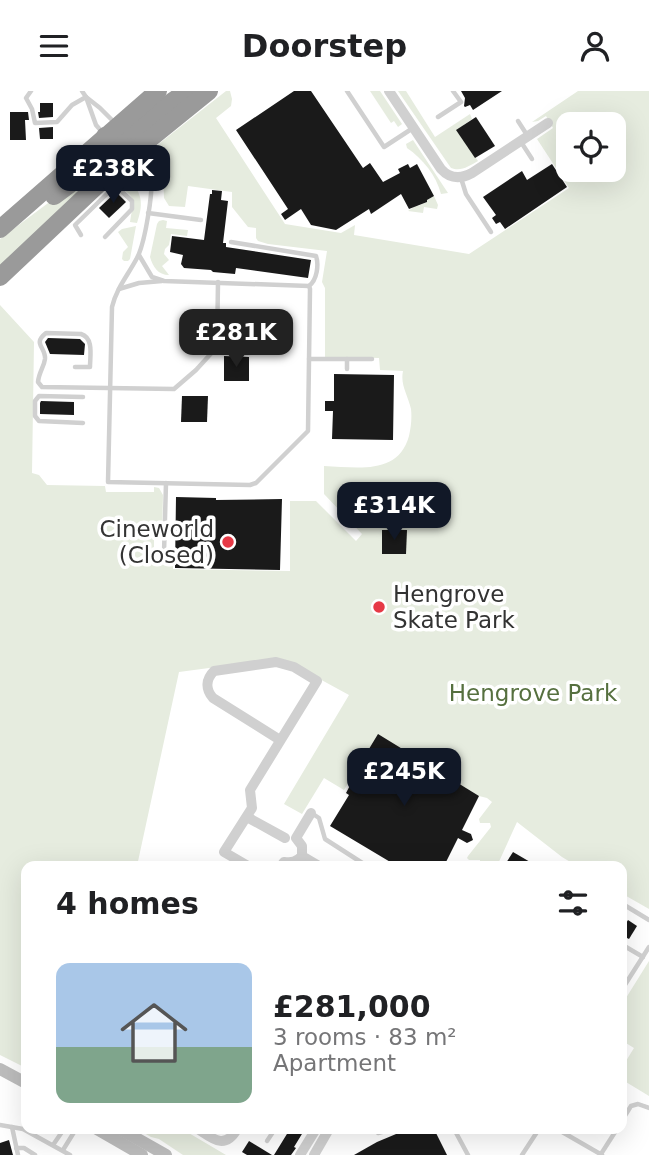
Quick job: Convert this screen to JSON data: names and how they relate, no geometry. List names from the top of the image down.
{
  "parks": ["Hengrove Park"],
  "places": ["Cineworld (Closed)", "Hengrove Skate Park"],
  "page": {
    "header": "Doorstep",
    "price": [
      "£238K",
      "£281K",
      "£314K",
      "£245K"
    ],
    "heading": "4 homes",
    "list": [
      {
        "name": "£281,000",
        "note": "3 rooms · 83 m² · Apartment"
      }
    ]
  }
}
